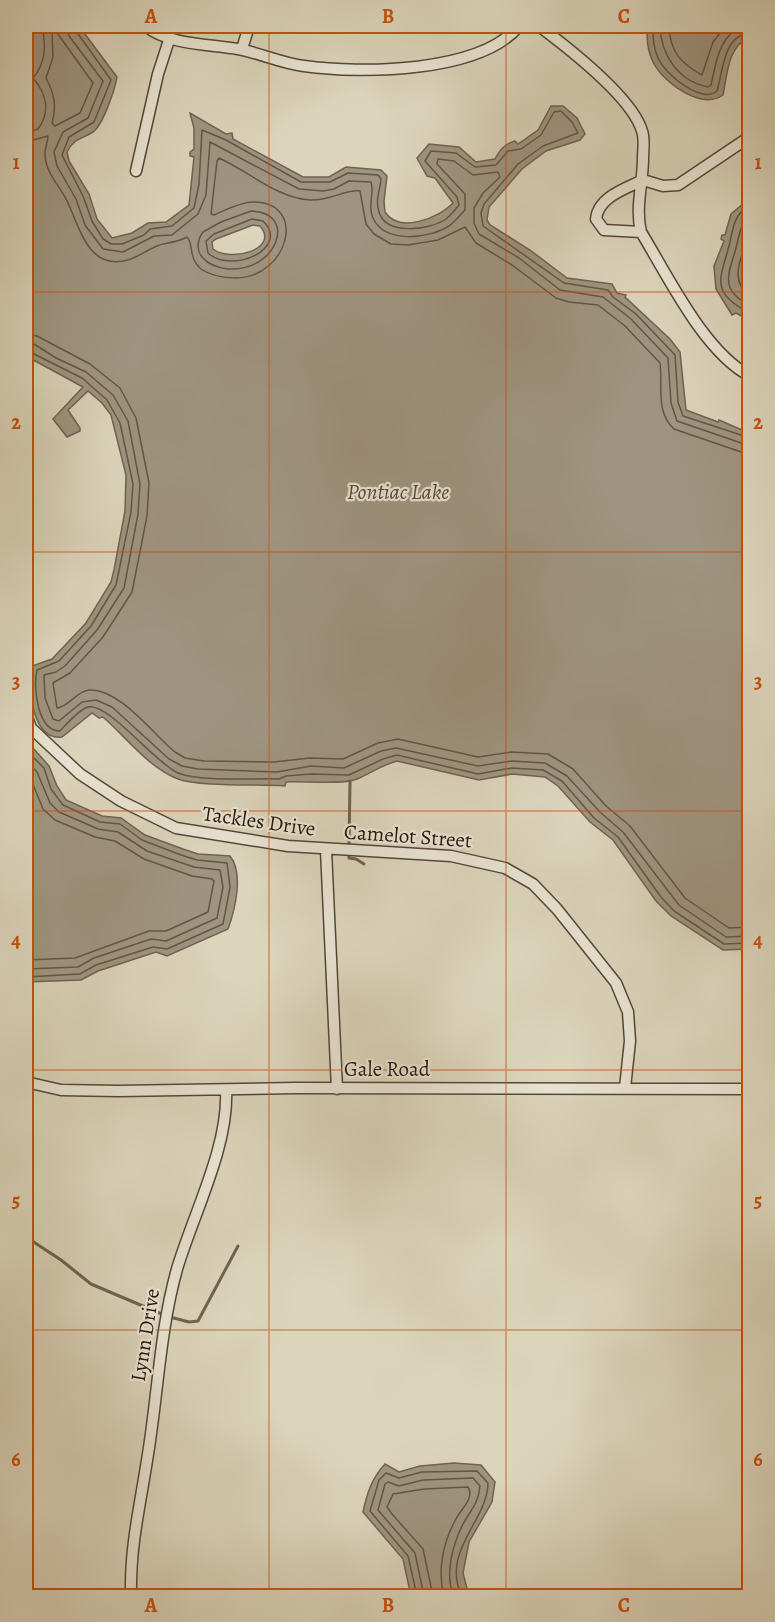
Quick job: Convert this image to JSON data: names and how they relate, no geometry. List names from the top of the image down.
{
  "streets": {
    "street": [
      "Tackles Drive",
      "Camelot Street",
      "Gale Road",
      "Lynn Drive"
    ]
  },
  "crossings": [
    ["Tackles Drive", "Camelot Street"],
    ["Tackles Drive", "Gale Road"],
    ["Camelot Street", "Gale Road"],
    ["Gale Road", "Lynn Drive"]
  ],
  "water": ["Pontiac Lake"],
  "grid": {
    "columns": ["A", "B", "C"],
    "rows": [
      "1",
      "2",
      "3",
      "4",
      "5",
      "6"
    ]
  }
}
